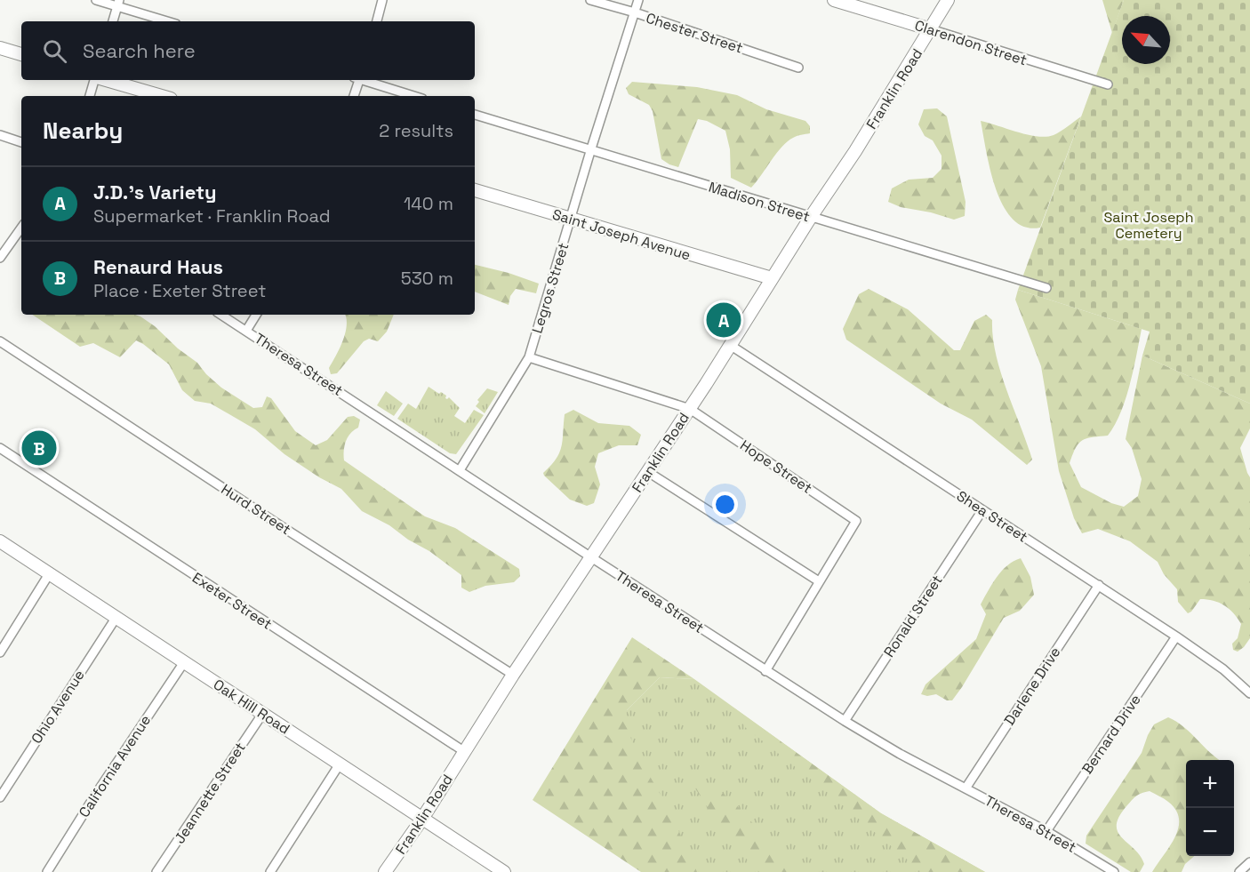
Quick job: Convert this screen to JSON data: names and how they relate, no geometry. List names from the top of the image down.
{
  "streets": {
    "street": [
      "Chester Street",
      "Clarendon Street",
      "Franklin Road",
      "Madison Street",
      "Saint Joseph Avenue",
      "Legros Street",
      "Theresa Street",
      "Hope Street",
      "Hurd Street",
      "Shea Street",
      "Exeter Street",
      "Ronald Street",
      "Darlene Drive",
      "Ohio Avenue",
      "Oak Hill Road",
      "Bernard Drive",
      "California Avenue",
      "Jeannette Street"
    ]
  },
  "crossings": [
    ["Chester Street", "Legros Street"],
    ["Clarendon Street", "Franklin Road"],
    ["Franklin Road", "Madison Street"],
    ["Franklin Road", "Saint Joseph Avenue"],
    ["Franklin Road", "Theresa Street"],
    ["Franklin Road", "Hope Street"],
    ["Franklin Road", "Hurd Street"],
    ["Franklin Road", "Shea Street"],
    ["Franklin Road", "Exeter Street"],
    ["Franklin Road", "Oak Hill Road"],
    ["Madison Street", "Legros Street"],
    ["Saint Joseph Avenue", "Legros Street"],
    ["Legros Street", "Theresa Street"],
    ["Legros Street", "Hope Street"],
    ["Theresa Street", "Hope Street"],
    ["Theresa Street", "Ronald Street"],
    ["Theresa Street", "Darlene Drive"],
    ["Theresa Street", "Bernard Drive"],
    ["Shea Street", "Ronald Street"],
    ["Shea Street", "Darlene Drive"],
    ["Shea Street", "Bernard Drive"],
    ["Ohio Avenue", "Oak Hill Road"],
    ["Oak Hill Road", "California Avenue"],
    ["Oak Hill Road", "Jeannette Street"]
  ],
  "parks": ["Saint Joseph Cemetery"],
  "north": "top left",
  "page": {
    "search": "Search here",
    "heading": ["Nearby", "2 results"],
    "list": [
      {
        "mark": "A",
        "name": "J.D.'s Variety",
        "note": "Supermarket · Franklin Road",
        "value": "140 m"
      },
      {
        "mark": "B",
        "name": "Renaurd Haus",
        "note": "Place · Exeter Street",
        "value": "530 m"
      }
    ],
    "pins": ["A", "B"],
    "map_buttons": ["+", "−"]
  }
}
